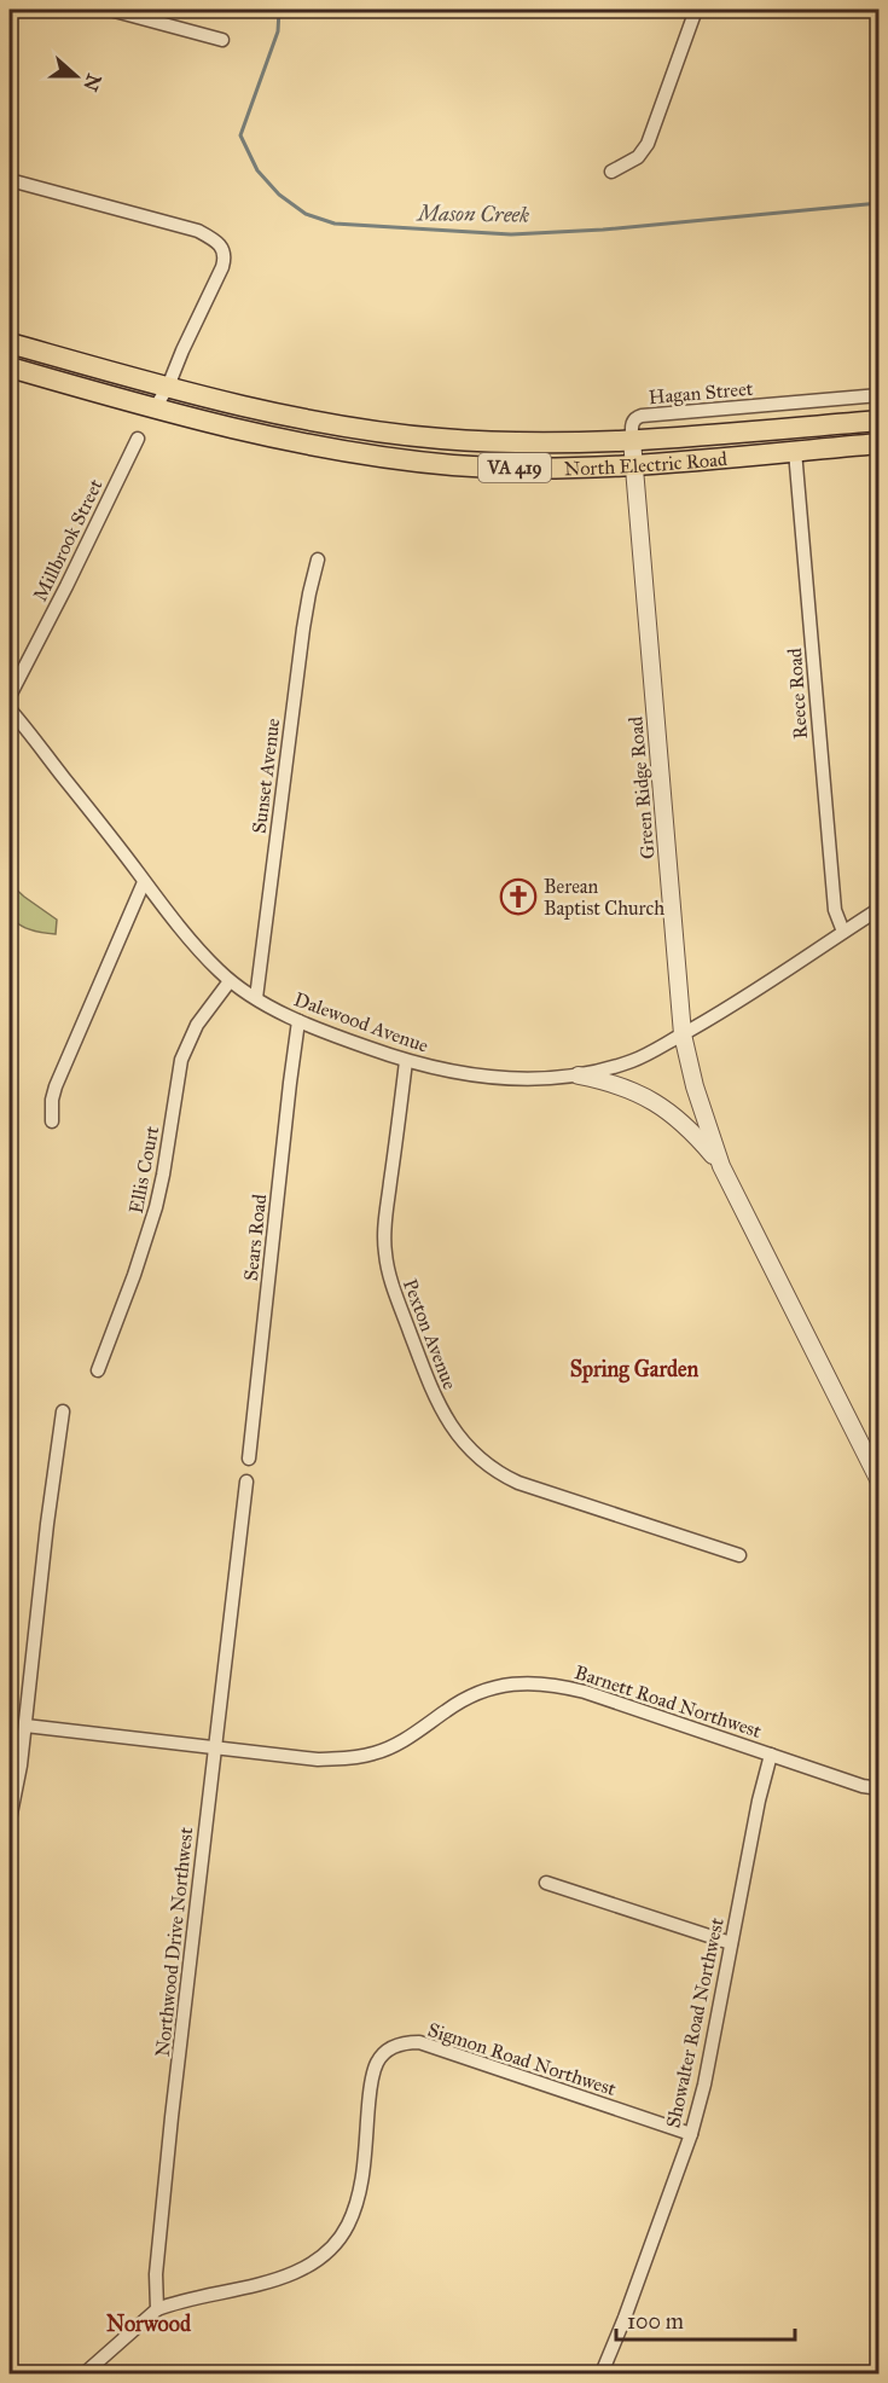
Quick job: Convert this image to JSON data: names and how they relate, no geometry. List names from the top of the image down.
{
  "streets": {
    "main road": ["North Electric Road", "VA 419"],
    "street": [
      "Hagan Street",
      "Millbrook Street",
      "Reece Road",
      "Sunset Avenue",
      "Green Ridge Road",
      "Dalewood Avenue",
      "Ellis Court",
      "Sears Road",
      "Pexton Avenue",
      "Barnett Road Northwest",
      "Northwood Drive Northwest",
      "Showalter Road Northwest",
      "Sigmon Road Northwest"
    ]
  },
  "crossings": [
    ["Hagan Street", "North Electric Road"],
    ["Hagan Street", "Green Ridge Road"],
    ["North Electric Road", "VA 419"],
    ["North Electric Road", "Reece Road"],
    ["North Electric Road", "Green Ridge Road"],
    ["Reece Road", "Dalewood Avenue"],
    ["Sunset Avenue", "Dalewood Avenue"],
    ["Green Ridge Road", "Dalewood Avenue"],
    ["Dalewood Avenue", "Ellis Court"],
    ["Dalewood Avenue", "Sears Road"],
    ["Dalewood Avenue", "Pexton Avenue"],
    ["Barnett Road Northwest", "Northwood Drive Northwest"],
    ["Barnett Road Northwest", "Showalter Road Northwest"],
    ["Northwood Drive Northwest", "Sigmon Road Northwest"],
    ["Showalter Road Northwest", "Sigmon Road Northwest"]
  ],
  "districts": ["Spring Garden", "Norwood"],
  "water": ["Mason Creek"],
  "places": {
    "church": ["Berean Baptist Church"]
  },
  "scale_bar": "100 m",
  "north": "right"
}
